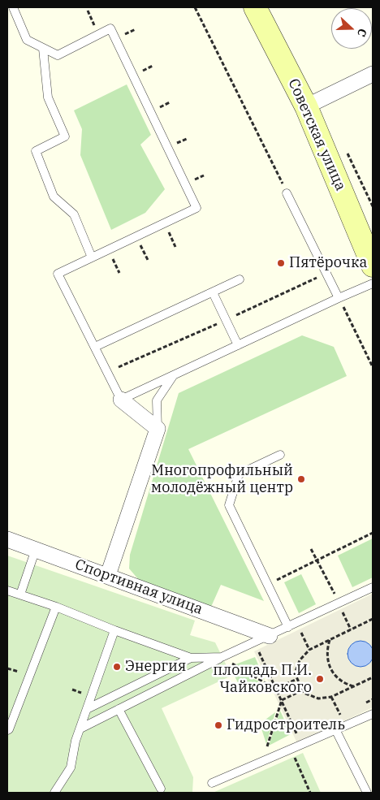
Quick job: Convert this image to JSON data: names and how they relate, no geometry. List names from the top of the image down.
{
  "streets": {
    "main road": ["Советская улица"],
    "street": ["Спортивная улица"]
  },
  "places": [
    "Пятёрочка",
    "Многопрофильный молодёжный центр",
    "Энергия",
    "площадь П.И. Чайковского",
    "Гидростроитель"
  ],
  "north": "right"
}
